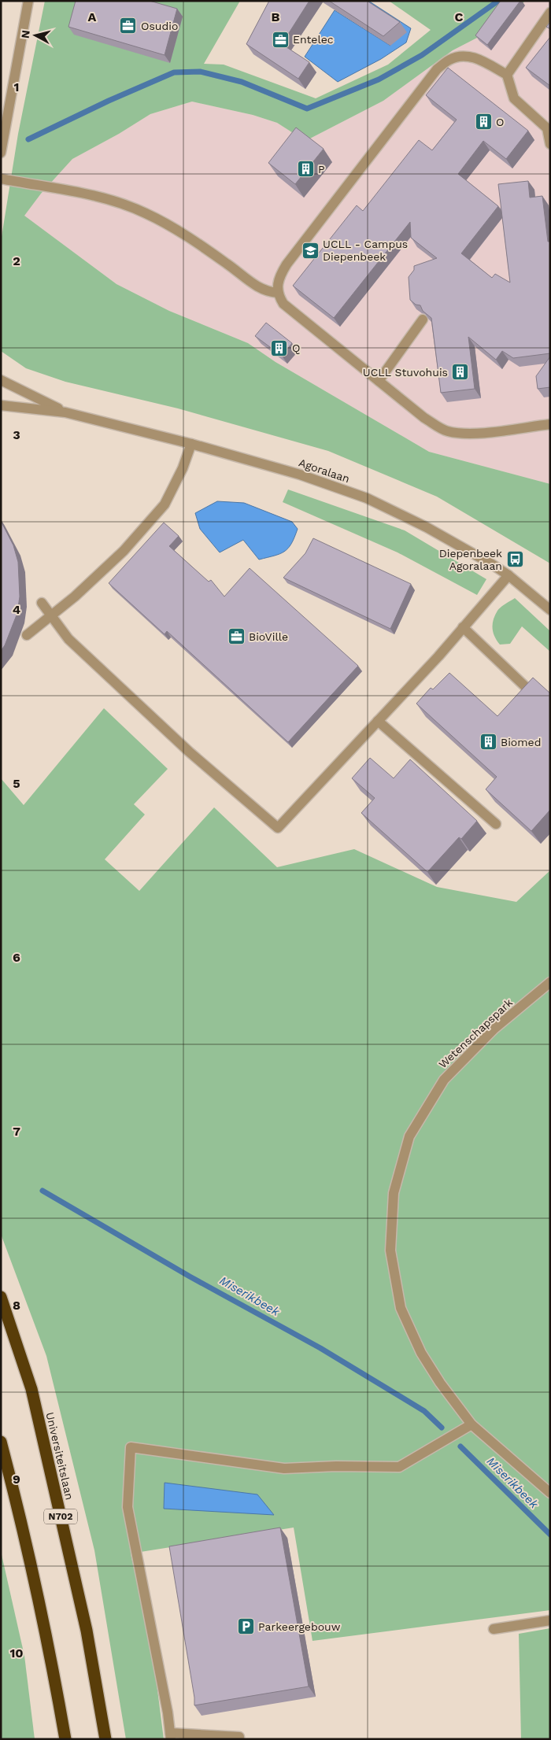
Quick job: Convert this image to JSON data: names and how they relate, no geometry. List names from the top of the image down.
{
  "streets": {
    "highway": ["Universiteitslaan", "N702"],
    "street": ["Agoralaan", "Wetenschapspark"]
  },
  "water": ["Miserikbeek"],
  "places": {
    "office": ["Osudio", "Entelec", "BioVille"],
    "building": [
      "O",
      "P",
      "Q",
      "UCLL Stuvohuis",
      "Biomed"
    ],
    "school or university": ["UCLL - Campus Diepenbeek"],
    "bus stop": ["Diepenbeek Agoralaan"],
    "parking": ["Parkeergebouw"]
  },
  "north": "left",
  "grid": {
    "columns": ["A", "B", "C"],
    "rows": [
      "1",
      "2",
      "3",
      "4",
      "5",
      "6",
      "7",
      "8",
      "9",
      "10"
    ]
  }
}
